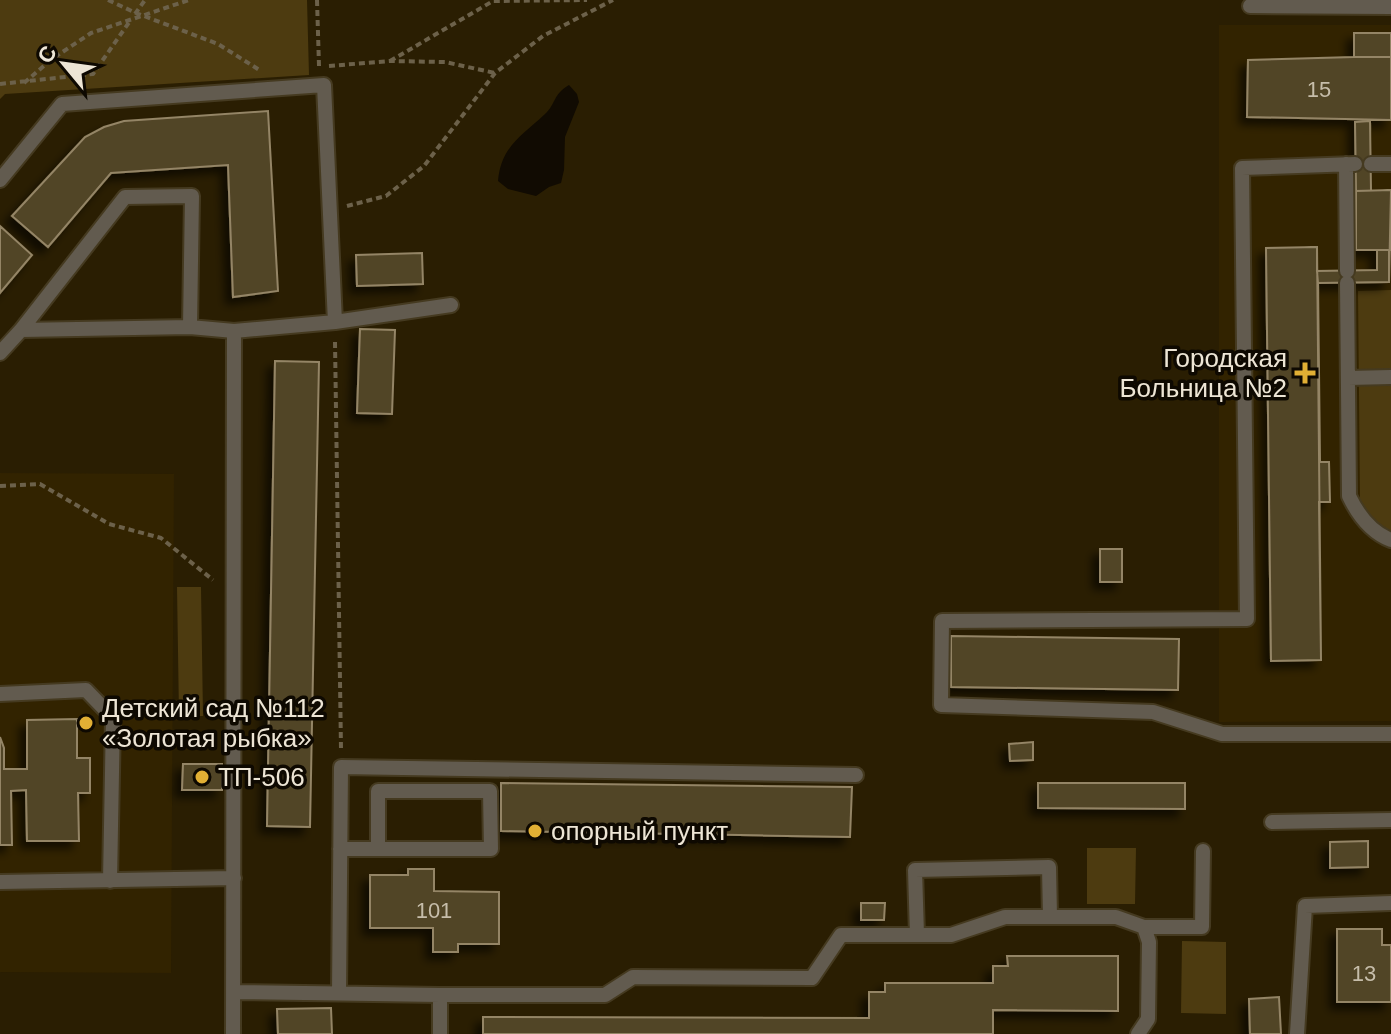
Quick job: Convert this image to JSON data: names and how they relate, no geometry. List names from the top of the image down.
{
  "places": {
    "health": ["Городская Больница №2"],
    "other": ["Детский сад №112 «Золотая рыбка»", "ТП-506", "опорный пункт"]
  },
  "house_numbers": ["15", "101", "13"],
  "north": "top left"
}
